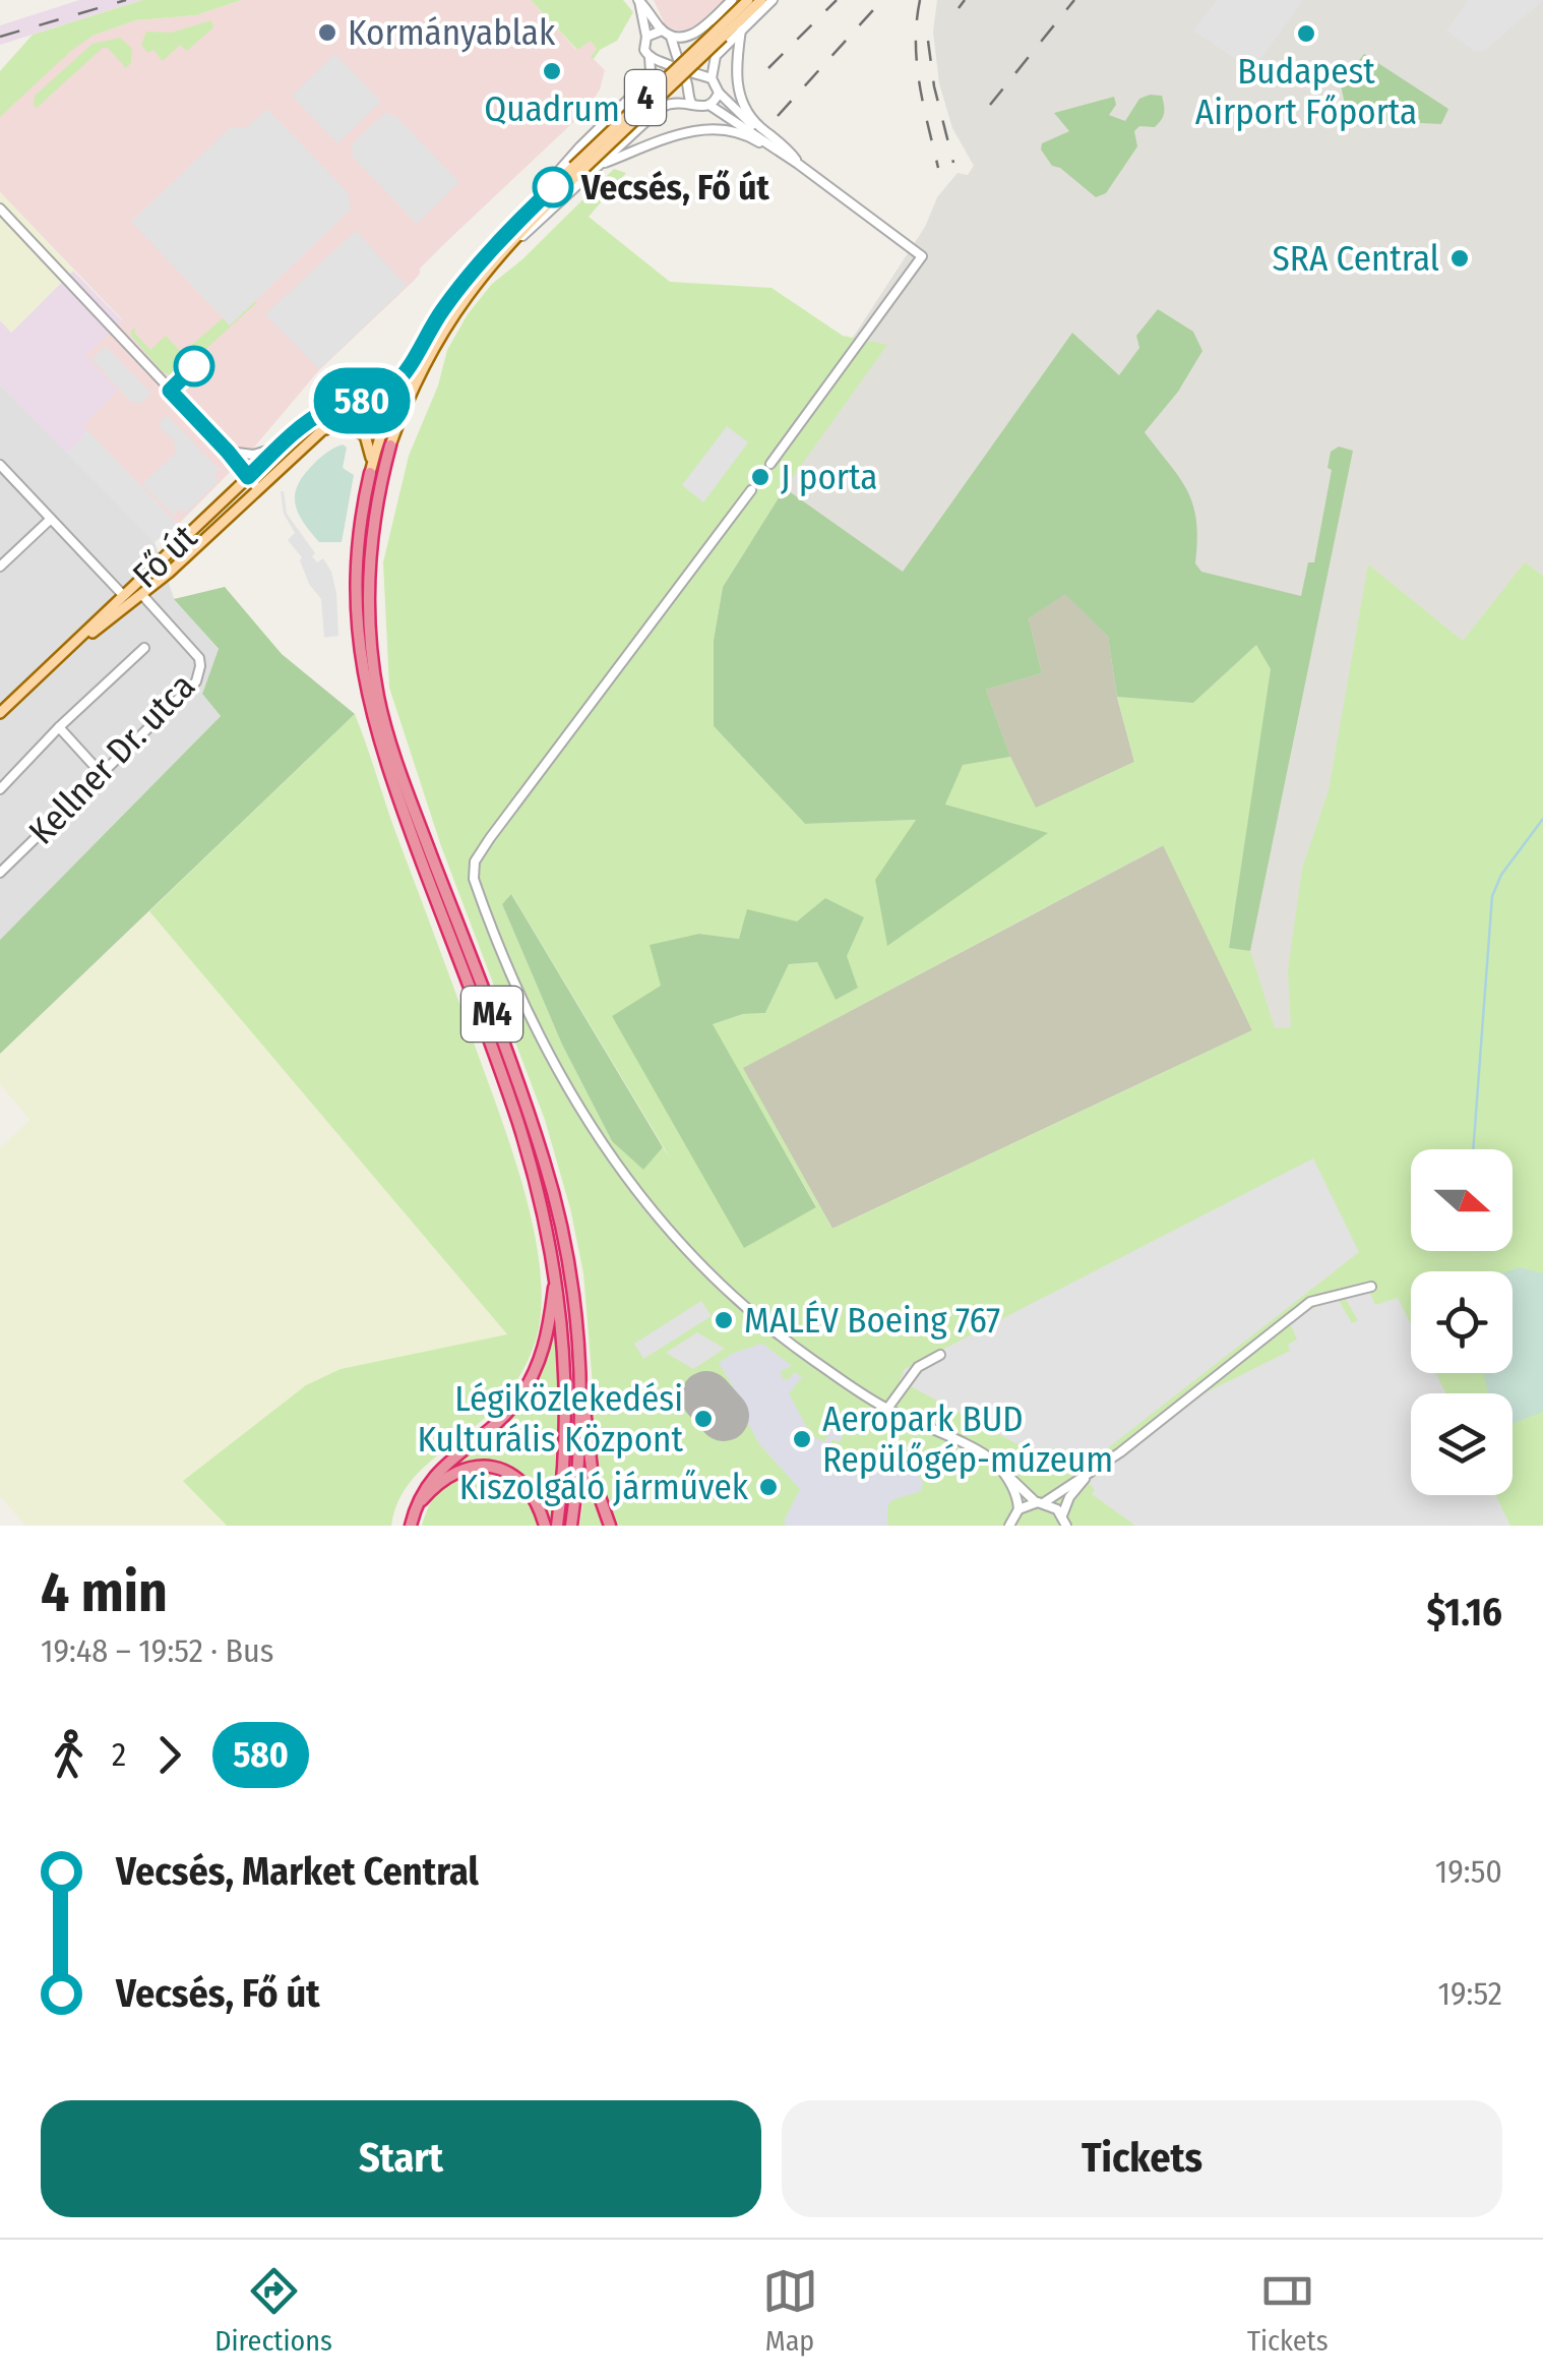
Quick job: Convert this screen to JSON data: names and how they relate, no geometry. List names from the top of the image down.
{
  "streets": {
    "highway": ["M4"],
    "main road": ["4", "Fő út"],
    "street": ["Kellner Dr. utca"]
  },
  "crossings": [
    ["4", "Fő út"],
    ["4", "Kellner Dr. utca"]
  ],
  "places": [
    "Kormányablak",
    "Budapest Airport Főporta",
    "Quadrum",
    "Vecsés, Fő út",
    "SRA Central",
    "J porta",
    "MALÉV Boeing 767",
    "Légiközlekedési Kulturális Központ",
    "Aeropark BUD Repülőgép-múzeum",
    "Kiszolgáló járművek"
  ],
  "lines": ["bus line 580"],
  "north": "right",
  "page": {
    "on_map": "580",
    "heading": ["4 min", "19:48 – 19:52 · Bus", "$1.16"],
    "legs": ["2", "580"],
    "list": [
      {
        "name": "Vecsés, Market Central",
        "value": "19:50"
      },
      {
        "name": "Vecsés, Fő út",
        "value": "19:52"
      }
    ],
    "buttons": ["Start", "Tickets"],
    "tabs": ["Directions", "Map", "Tickets"]
  }
}
